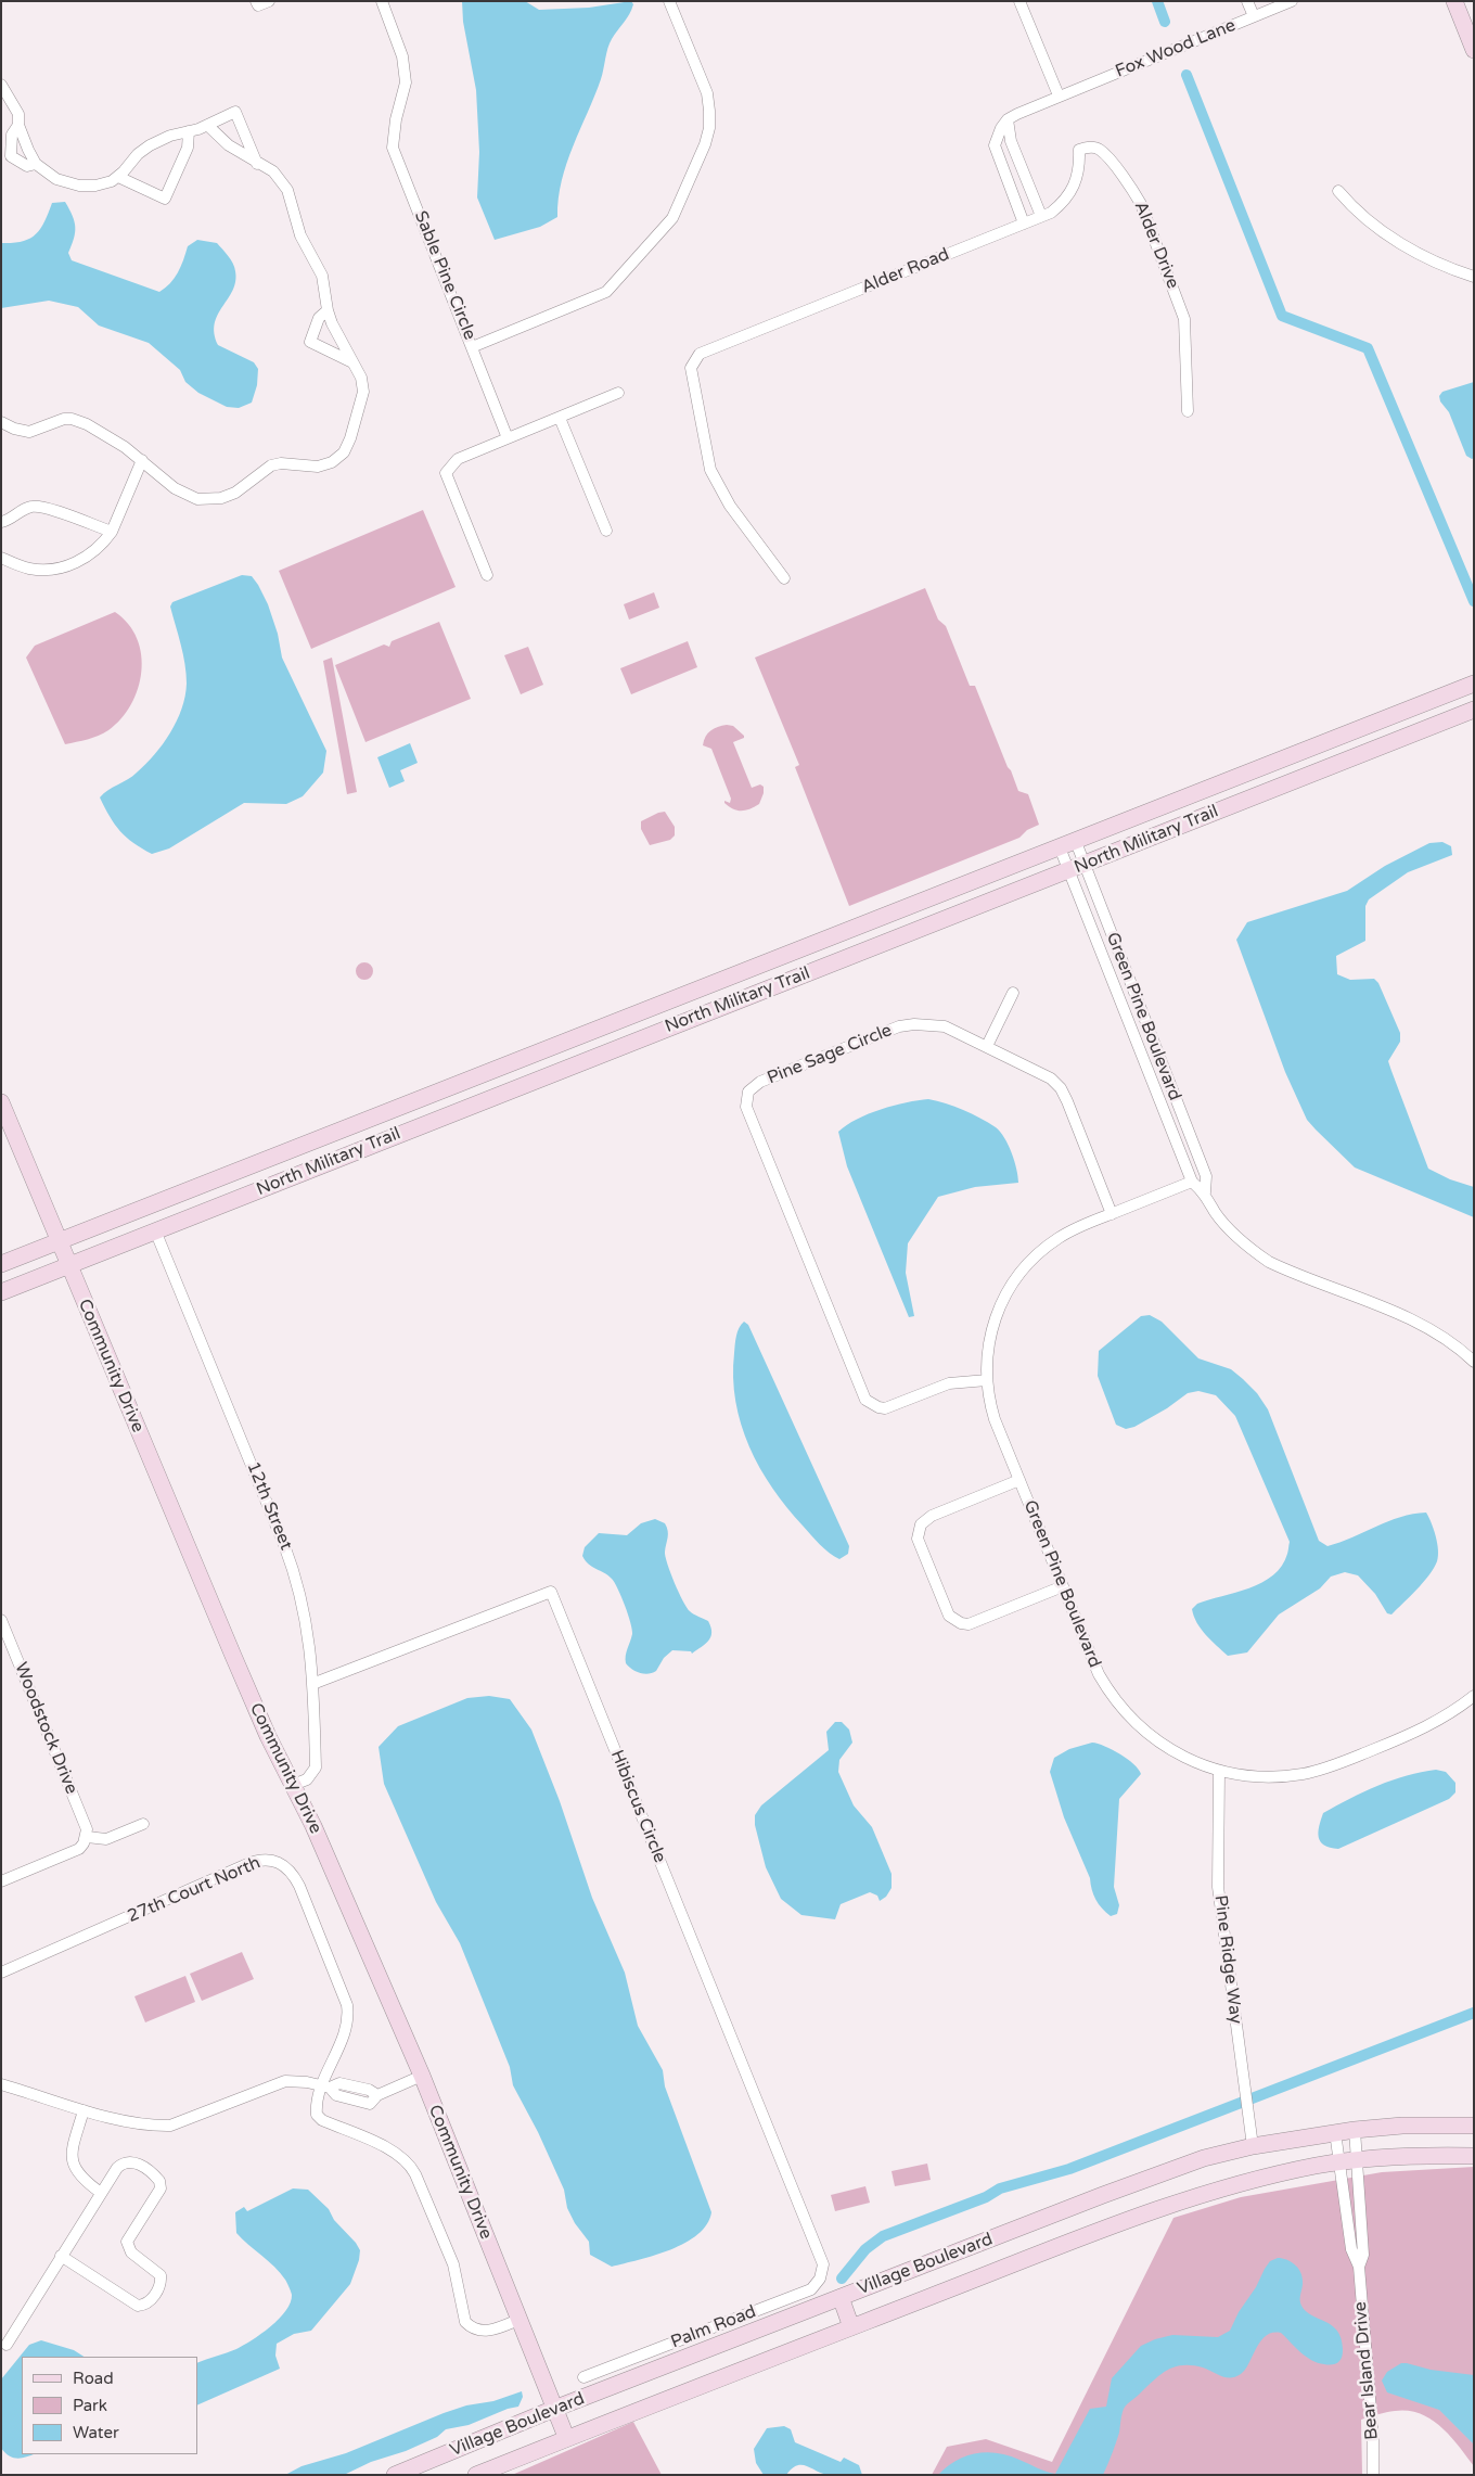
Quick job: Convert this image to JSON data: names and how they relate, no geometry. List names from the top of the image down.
{
  "streets": {
    "street": [
      "Fox Wood Lane",
      "Alder Drive",
      "Alder Road",
      "Sable Pine Circle",
      "North Military Trail",
      "Green Pine Boulevard",
      "Pine Sage Circle",
      "Community Drive",
      "12th Street",
      "Woodstock Drive",
      "Hibiscus Circle",
      "27th Court North",
      "Pine Ridge Way",
      "Village Boulevard",
      "Palm Road",
      "Bear Island Drive"
    ]
  },
  "crossings": [
    ["Alder Drive", "Alder Road"],
    ["North Military Trail", "Green Pine Boulevard"],
    ["North Military Trail", "Community Drive"],
    ["North Military Trail", "12th Street"],
    ["Green Pine Boulevard", "Pine Sage Circle"],
    ["Green Pine Boulevard", "Pine Ridge Way"],
    ["Community Drive", "12th Street"],
    ["Community Drive", "27th Court North"],
    ["Community Drive", "Village Boulevard"],
    ["12th Street", "Hibiscus Circle"],
    ["Hibiscus Circle", "Palm Road"],
    ["Pine Ridge Way", "Village Boulevard"],
    ["Village Boulevard", "Bear Island Drive"]
  ],
  "legend": ["Road", "Park", "Water"]
}
